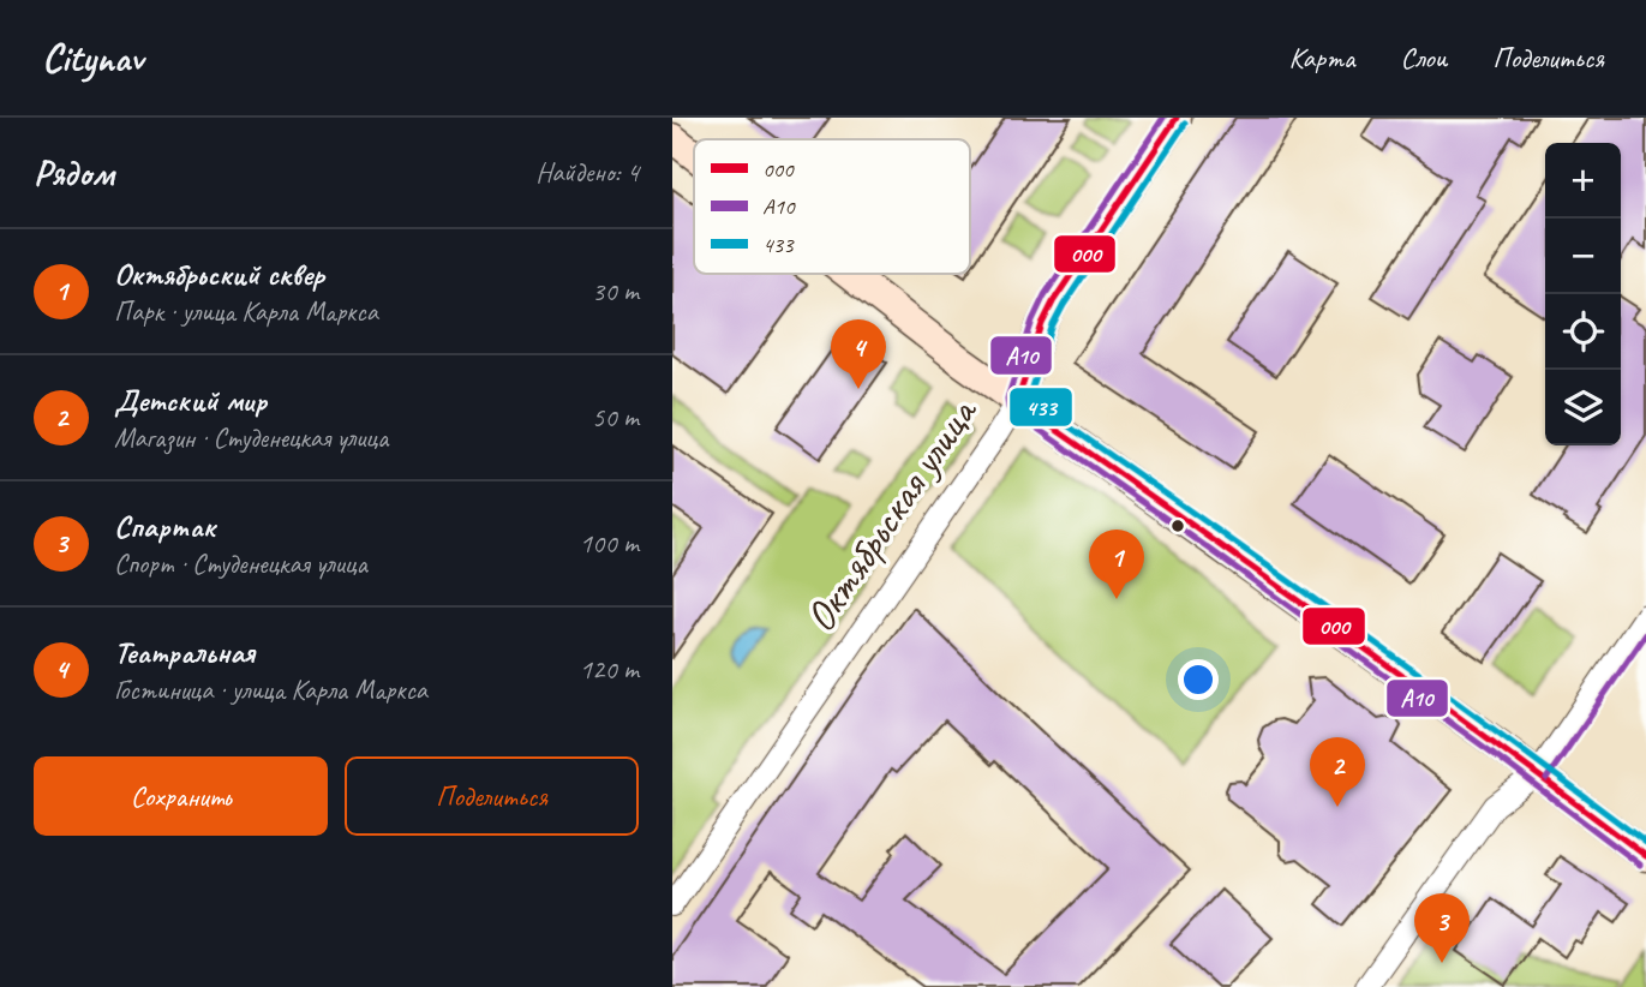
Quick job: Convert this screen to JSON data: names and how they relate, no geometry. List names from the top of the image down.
{
  "streets": {
    "main road": ["Октябрьская улица"]
  },
  "lines": ["transit line 000", "transit line А10", "transit line 433"],
  "legend": ["000", "А10", "433"],
  "page": {
    "header": "Citynav",
    "nav": ["Карта", "Слои", "Поделиться"],
    "heading": ["Рядом", "Найдено: 4"],
    "map_buttons": ["+", "−"],
    "list": [
      {
        "mark": "1",
        "name": "Октябрьский сквер",
        "note": "Парк · улица Карла Маркса",
        "value": "30 m"
      },
      {
        "mark": "2",
        "name": "Детский мир",
        "note": "Магазин · Студенецкая улица",
        "value": "50 m"
      },
      {
        "mark": "3",
        "name": "Спартак",
        "note": "Спорт · Студенецкая улица",
        "value": "100 m"
      },
      {
        "mark": "4",
        "name": "Театральная",
        "note": "Гостиница · улица Карла Маркса",
        "value": "120 m"
      }
    ],
    "pins": [
      "4",
      "1",
      "2",
      "3"
    ],
    "buttons": ["Сохранить", "Поделиться"]
  }
}
